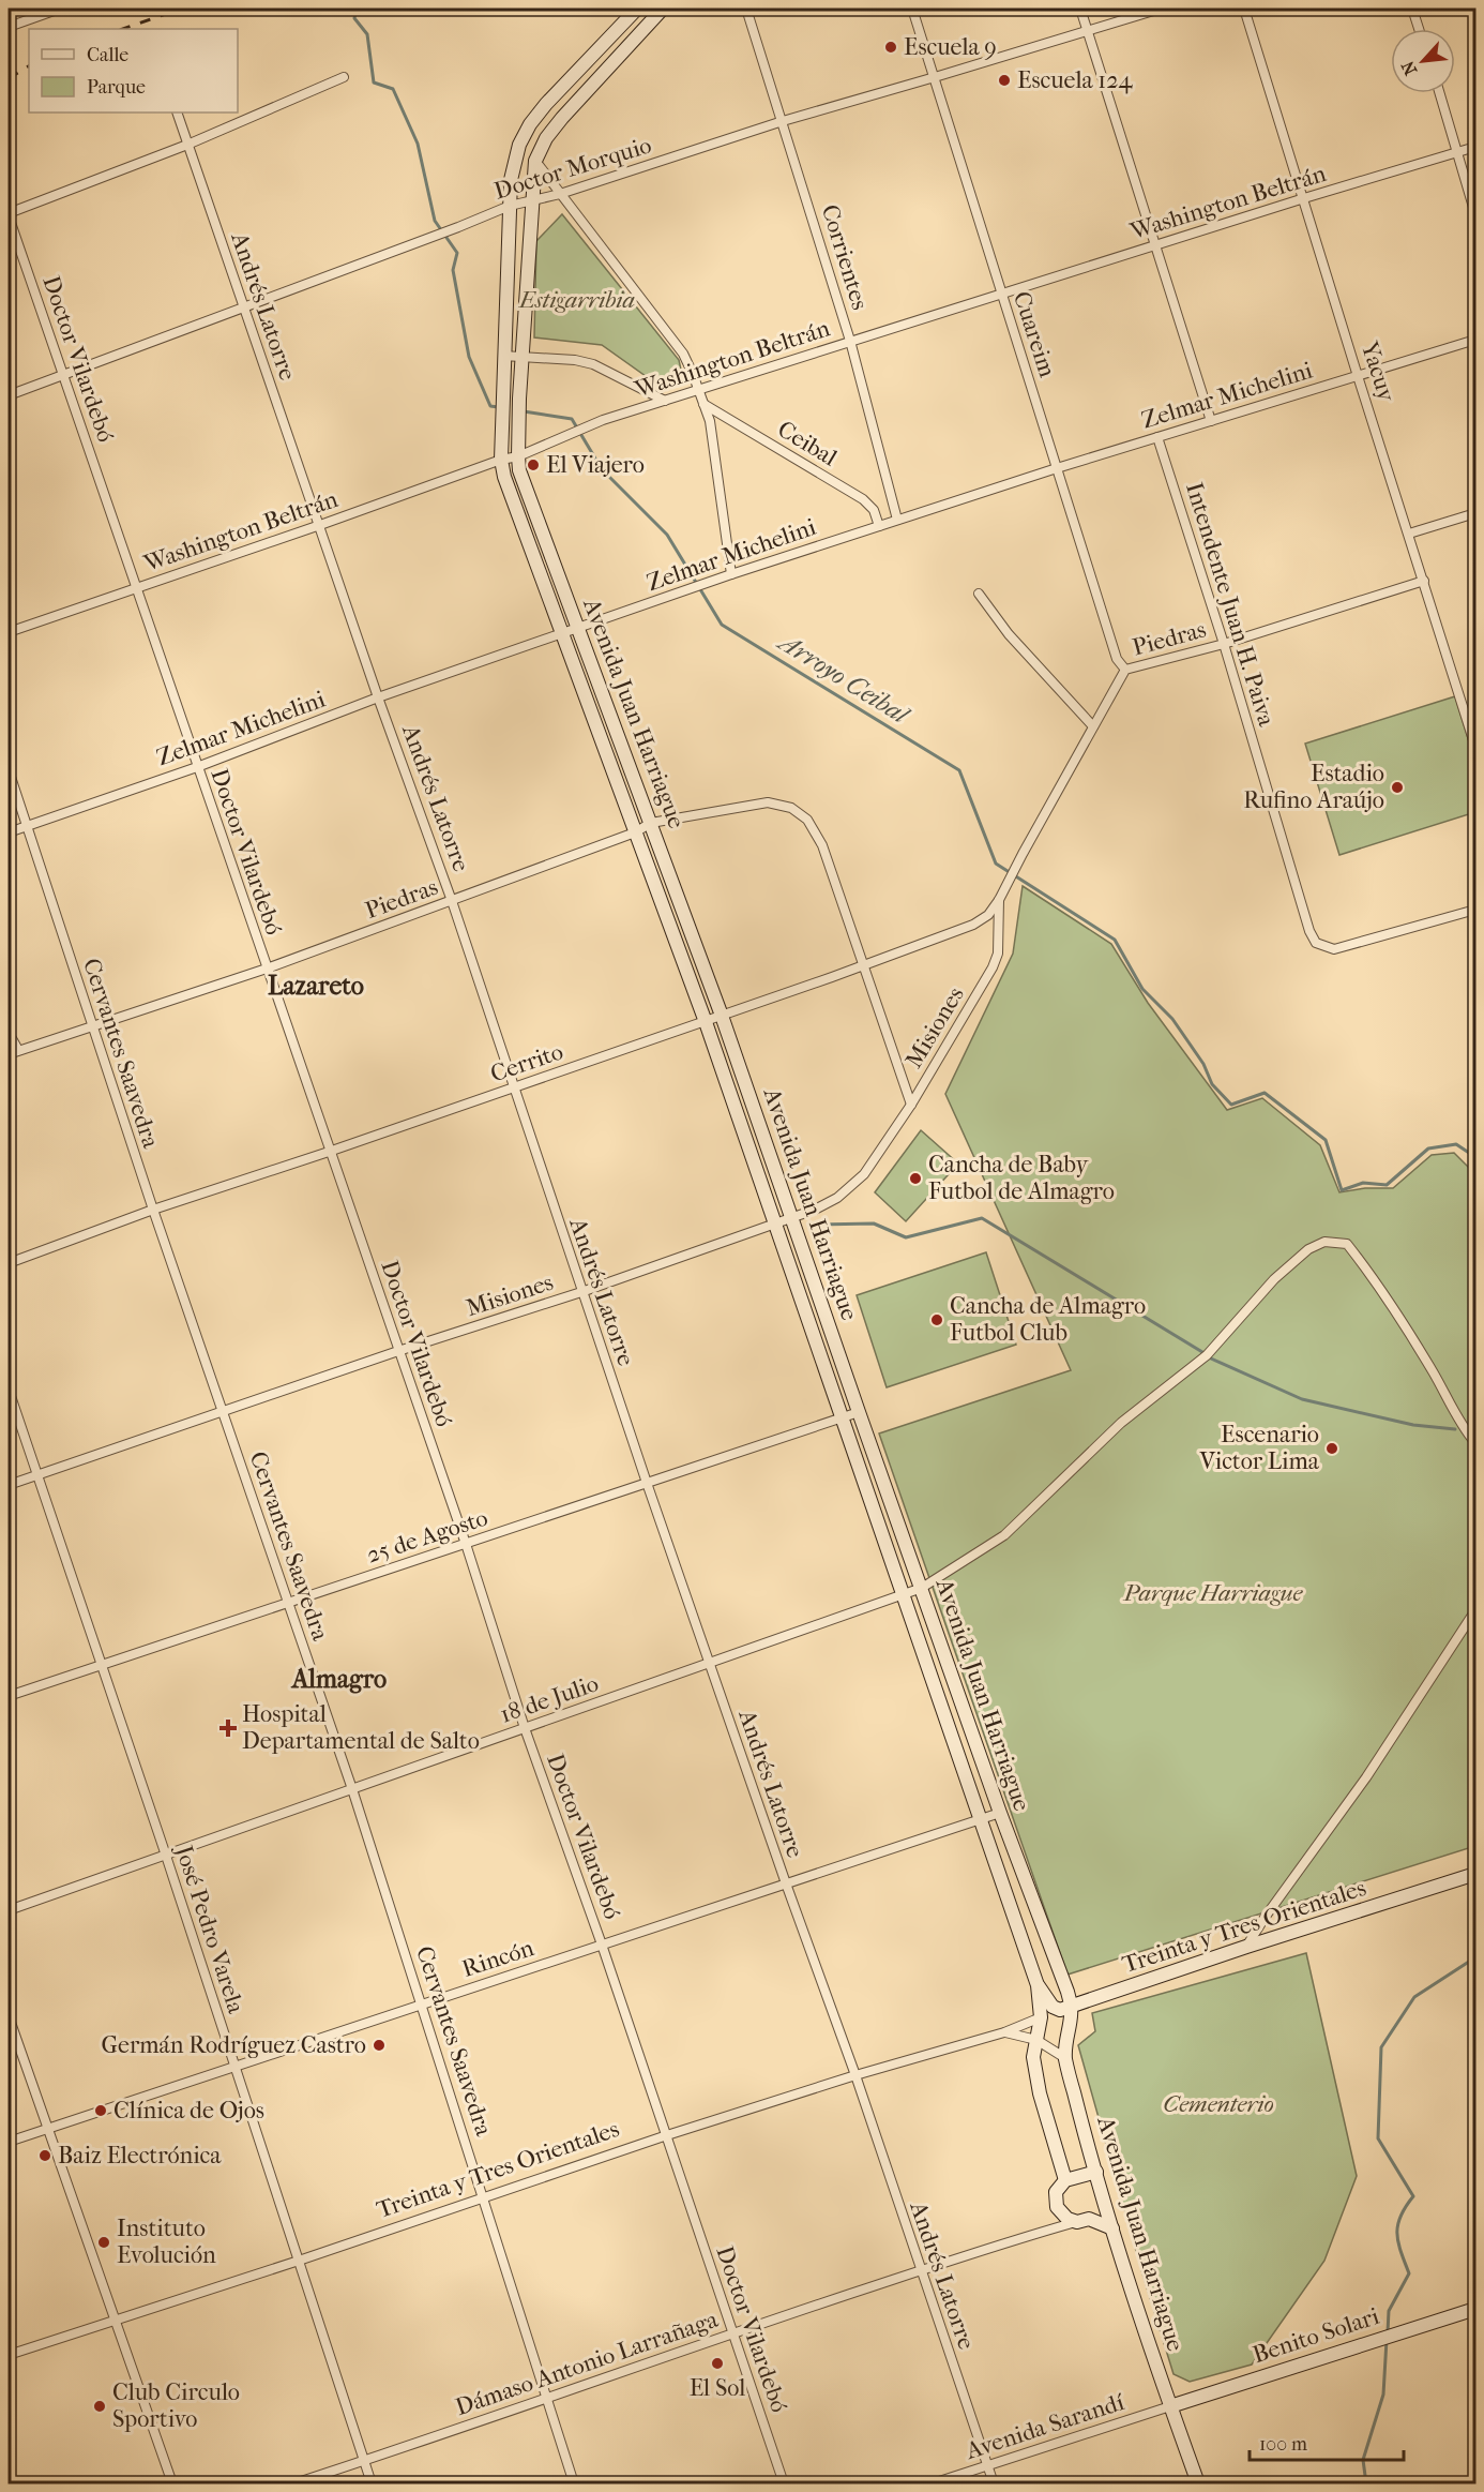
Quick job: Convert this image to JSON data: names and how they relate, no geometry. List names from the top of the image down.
{
  "streets": {
    "street": [
      "Doctor Morquio",
      "Washington Beltrán",
      "Corrientes",
      "Andrés Latorre",
      "Cuareim",
      "Doctor Vilardebó",
      "Yacuy",
      "Zelmar Michelini",
      "Ceibal",
      "Intendente Juan H. Paiva",
      "Piedras",
      "Avenida Juan Harriague",
      "Misiones",
      "Cervantes Saavedra",
      "Cerrito",
      "25 de Agosto",
      "18 de Julio",
      "Treinta y Tres Orientales",
      "José Pedro Varela",
      "Rincón",
      "Benito Solari",
      "Dámaso Antonio Larrañaga",
      "Avenida Sarandí"
    ]
  },
  "crossings": [
    ["Doctor Morquio", "Corrientes"],
    ["Doctor Morquio", "Andrés Latorre"],
    ["Doctor Morquio", "Cuareim"],
    ["Doctor Morquio", "Doctor Vilardebó"],
    ["Doctor Morquio", "Avenida Juan Harriague"],
    ["Washington Beltrán", "Corrientes"],
    ["Washington Beltrán", "Andrés Latorre"],
    ["Washington Beltrán", "Cuareim"],
    ["Washington Beltrán", "Doctor Vilardebó"],
    ["Washington Beltrán", "Yacuy"],
    ["Washington Beltrán", "Avenida Juan Harriague"],
    ["Corrientes", "Zelmar Michelini"],
    ["Andrés Latorre", "Zelmar Michelini"],
    ["Andrés Latorre", "Piedras"],
    ["Andrés Latorre", "Misiones"],
    ["Andrés Latorre", "Cerrito"],
    ["Andrés Latorre", "25 de Agosto"],
    ["Andrés Latorre", "18 de Julio"],
    ["Andrés Latorre", "Treinta y Tres Orientales"],
    ["Andrés Latorre", "Rincón"],
    ["Andrés Latorre", "Dámaso Antonio Larrañaga"],
    ["Andrés Latorre", "Avenida Sarandí"],
    ["Cuareim", "Zelmar Michelini"],
    ["Cuareim", "Piedras"],
    ["Doctor Vilardebó", "Zelmar Michelini"],
    ["Doctor Vilardebó", "Piedras"],
    ["Doctor Vilardebó", "Misiones"],
    ["Doctor Vilardebó", "Cerrito"],
    ["Doctor Vilardebó", "25 de Agosto"],
    ["Doctor Vilardebó", "18 de Julio"],
    ["Doctor Vilardebó", "Treinta y Tres Orientales"],
    ["Doctor Vilardebó", "Rincón"],
    ["Doctor Vilardebó", "Dámaso Antonio Larrañaga"],
    ["Yacuy", "Zelmar Michelini"],
    ["Yacuy", "Piedras"],
    ["Zelmar Michelini", "Ceibal"],
    ["Zelmar Michelini", "Intendente Juan H. Paiva"],
    ["Zelmar Michelini", "Avenida Juan Harriague"],
    ["Zelmar Michelini", "Cervantes Saavedra"],
    ["Intendente Juan H. Paiva", "Piedras"],
    ["Piedras", "Avenida Juan Harriague"],
    ["Piedras", "Cervantes Saavedra"],
    ["Piedras", "Cerrito"],
    ["Avenida Juan Harriague", "Misiones"],
    ["Avenida Juan Harriague", "Cerrito"],
    ["Avenida Juan Harriague", "25 de Agosto"],
    ["Avenida Juan Harriague", "18 de Julio"],
    ["Avenida Juan Harriague", "Treinta y Tres Orientales"],
    ["Avenida Juan Harriague", "Rincón"],
    ["Avenida Juan Harriague", "Benito Solari"],
    ["Avenida Juan Harriague", "Dámaso Antonio Larrañaga"],
    ["Avenida Juan Harriague", "Avenida Sarandí"],
    ["Misiones", "Cervantes Saavedra"],
    ["Misiones", "Cerrito"],
    ["Misiones", "José Pedro Varela"],
    ["Cervantes Saavedra", "Cerrito"],
    ["Cervantes Saavedra", "25 de Agosto"],
    ["Cervantes Saavedra", "18 de Julio"],
    ["Cervantes Saavedra", "Treinta y Tres Orientales"],
    ["Cervantes Saavedra", "Rincón"],
    ["Cervantes Saavedra", "Dámaso Antonio Larrañaga"],
    ["25 de Agosto", "José Pedro Varela"],
    ["18 de Julio", "José Pedro Varela"],
    ["Treinta y Tres Orientales", "José Pedro Varela"],
    ["José Pedro Varela", "Rincón"],
    ["José Pedro Varela", "Dámaso Antonio Larrañaga"],
    ["Benito Solari", "Avenida Sarandí"]
  ],
  "districts": ["Lazareto", "Almagro"],
  "water": ["Arroyo Ceibal"],
  "parks": ["Estigarribia", "Parque Harriague", "Cementerio"],
  "places": {
    "other": [
      "Escuela 9",
      "Escuela 124",
      "El Viajero",
      "Estadio Rufino Araújo",
      "Cancha de Baby Futbol de Almagro",
      "Cancha de Almagro Futbol Club",
      "Escenario Victor Lima",
      "Germán Rodríguez Castro",
      "Clínica de Ojos",
      "Baiz Electrónica",
      "Instituto Evolución",
      "El Sol",
      "Club Circulo Sportivo"
    ],
    "health": ["Hospital Departamental de Salto"]
  },
  "legend": ["Calle", "Parque"],
  "scale_bar": "100 m",
  "north": "bottom left"
}
